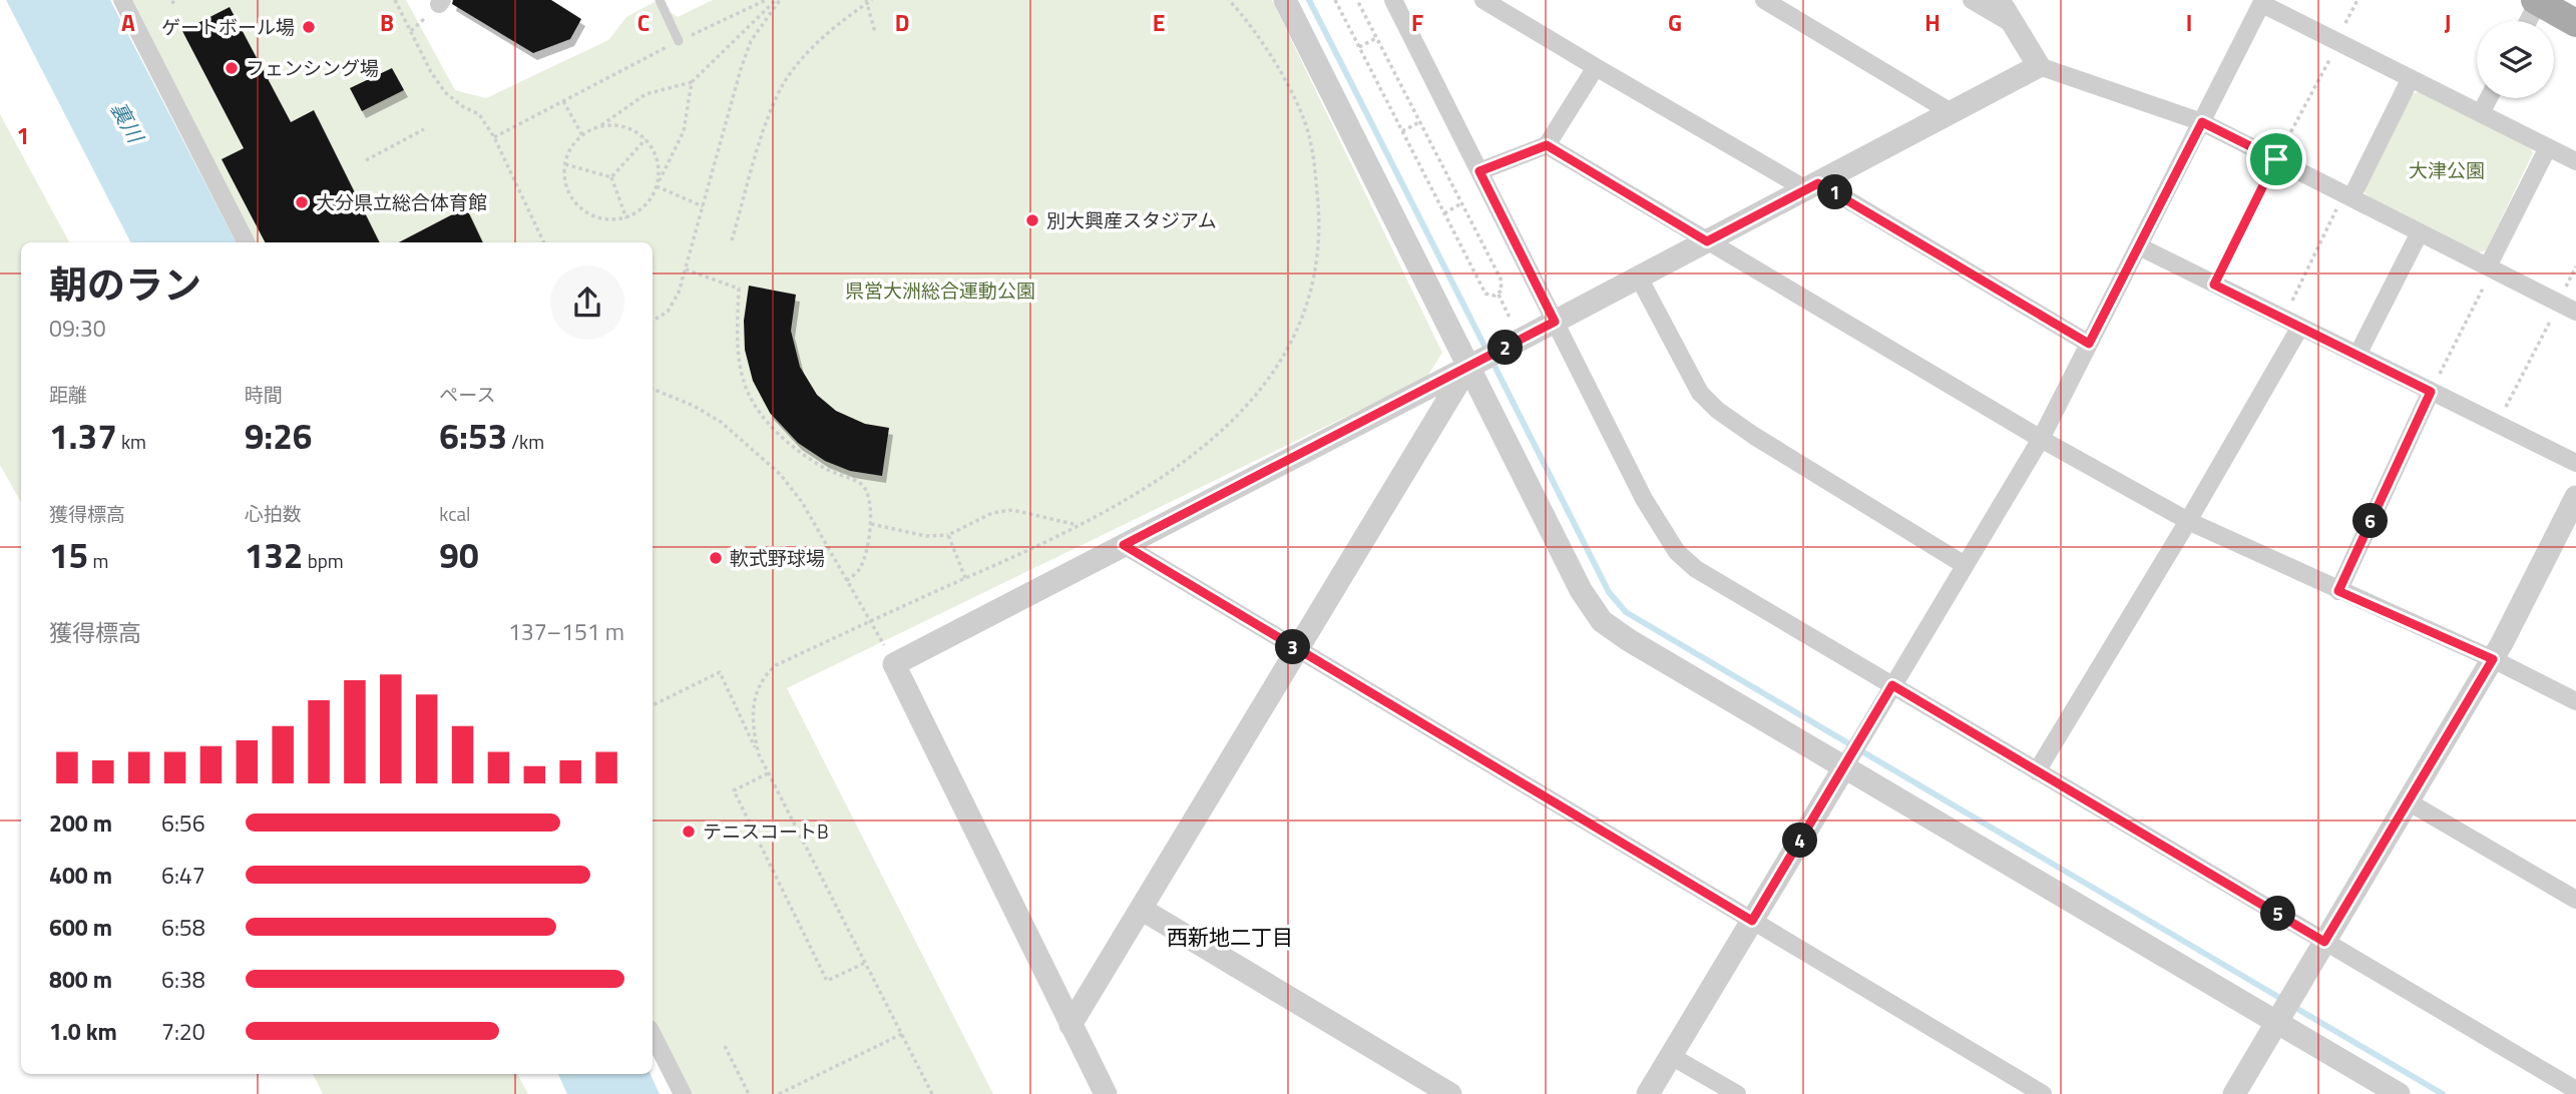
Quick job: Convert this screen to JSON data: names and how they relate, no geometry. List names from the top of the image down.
{
  "districts": ["西新地二丁目"],
  "water": ["裏川"],
  "parks": ["大津公園", "県営大洲総合運動公園"],
  "places": [
    "ゲートボール場",
    "フェンシング場",
    "大分県立総合体育館",
    "別大興産スタジアム",
    "軟式野球場",
    "テニスコートB"
  ],
  "page": {
    "pins": [
      "1",
      "2",
      "6",
      "3",
      "4",
      "5"
    ],
    "heading": ["朝のラン", "09:30"],
    "stats": [
      ["距離", "1.37 km"],
      ["時間", "9:26"],
      ["ペース", "6:53 /km"],
      ["獲得標高", "15 m"],
      ["心拍数", "132 bpm"],
      ["kcal", "90"]
    ],
    "chart": ["獲得標高", "137–151 m"],
    "list": [
      {
        "name": "200 m",
        "note": "6:56"
      },
      {
        "name": "400 m",
        "note": "6:47"
      },
      {
        "name": "600 m",
        "note": "6:58"
      },
      {
        "name": "800 m",
        "note": "6:38"
      },
      {
        "name": "1.0 km",
        "note": "7:20"
      }
    ]
  },
  "grid": {
    "columns": [
      "A",
      "B",
      "C",
      "D",
      "E",
      "F",
      "G",
      "H",
      "I",
      "J"
    ],
    "rows": ["1"]
  }
}
